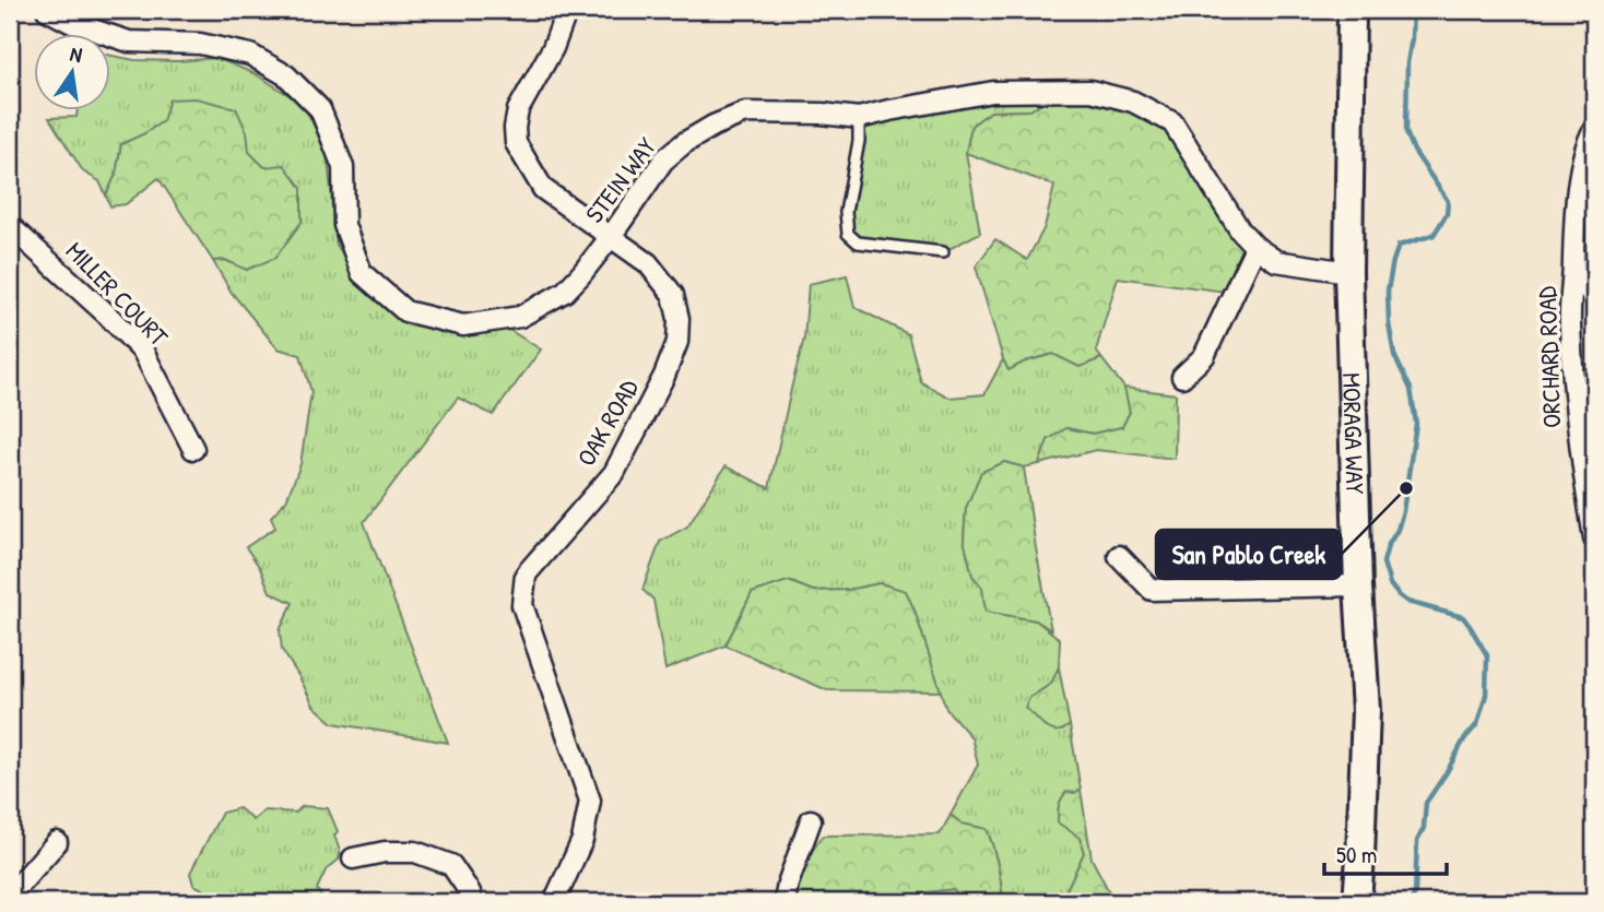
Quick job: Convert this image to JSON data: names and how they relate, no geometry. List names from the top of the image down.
{
  "streets": {
    "main road": ["MORAGA WAY"],
    "street": [
      "STEIN WAY",
      "MILLER COURT",
      "ORCHARD ROAD",
      "OAK ROAD"
    ]
  },
  "crossings": [
    ["STEIN WAY", "OAK ROAD"],
    ["STEIN WAY", "MORAGA WAY"]
  ],
  "places": ["San Pablo Creek"],
  "scale_bar": "50 m",
  "north": "top"
}
